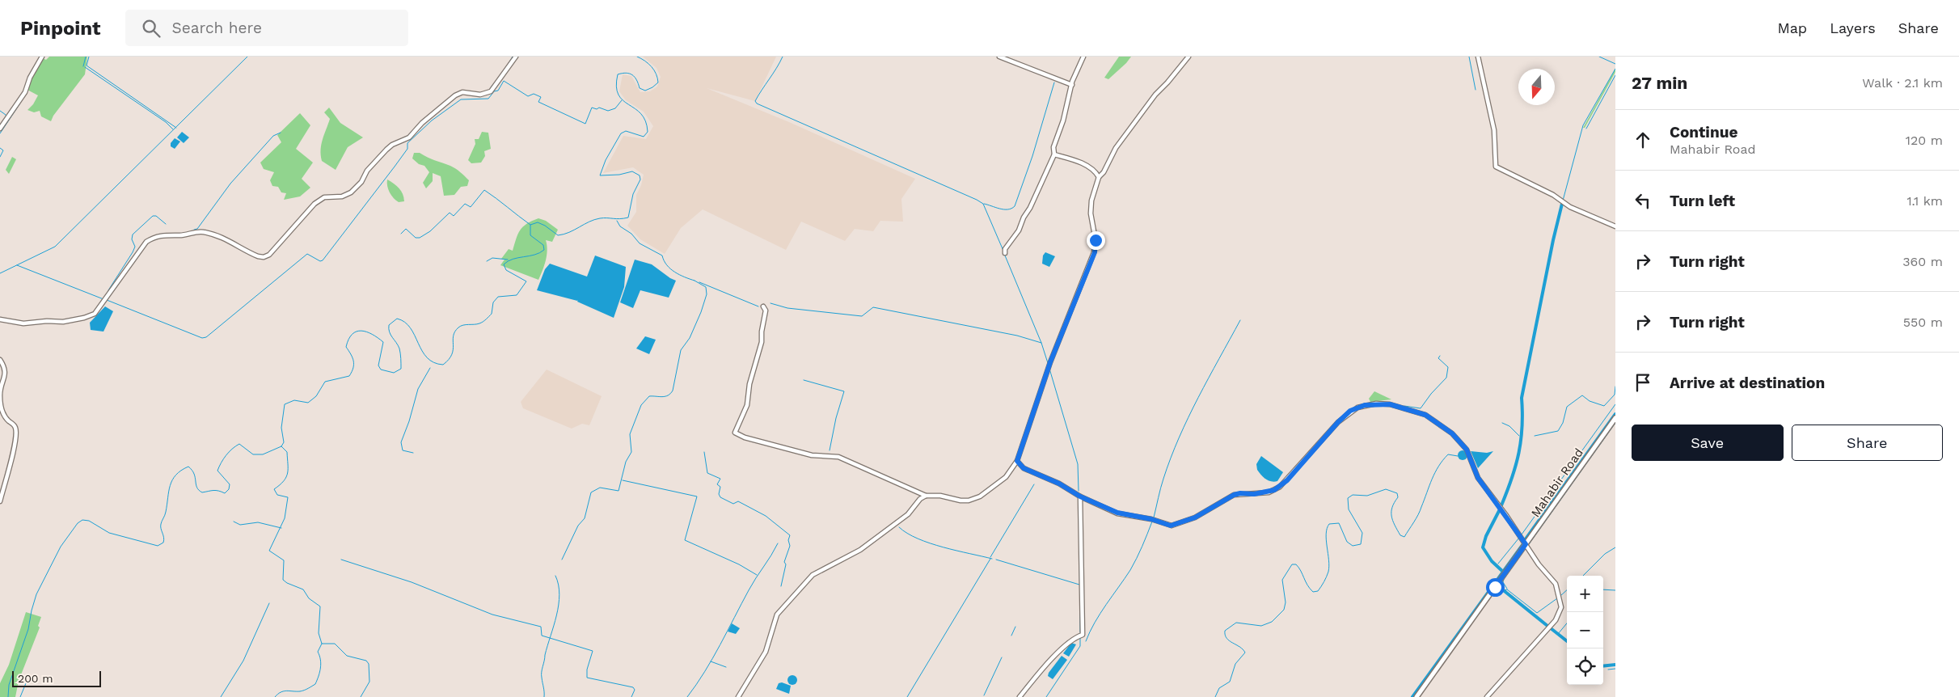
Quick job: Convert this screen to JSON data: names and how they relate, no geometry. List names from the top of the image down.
{
  "streets": {
    "street": ["Mahabir Road"]
  },
  "scale_bar": "200 m",
  "north": "bottom",
  "page": {
    "header": "Pinpoint",
    "search": "Search here",
    "nav": ["Map", "Layers", "Share"],
    "heading": ["27 min", "Walk · 2.1 km"],
    "list": [
      ["Continue", "Mahabir Road", "120 m"],
      ["Turn left", "1.1 km"],
      ["Turn right", "360 m"],
      ["Turn right", "550 m"],
      "Arrive at destination"
    ],
    "buttons": ["Save", "Share"],
    "map_buttons": ["+", "−"],
    "scale": "200 m"
  }
}
